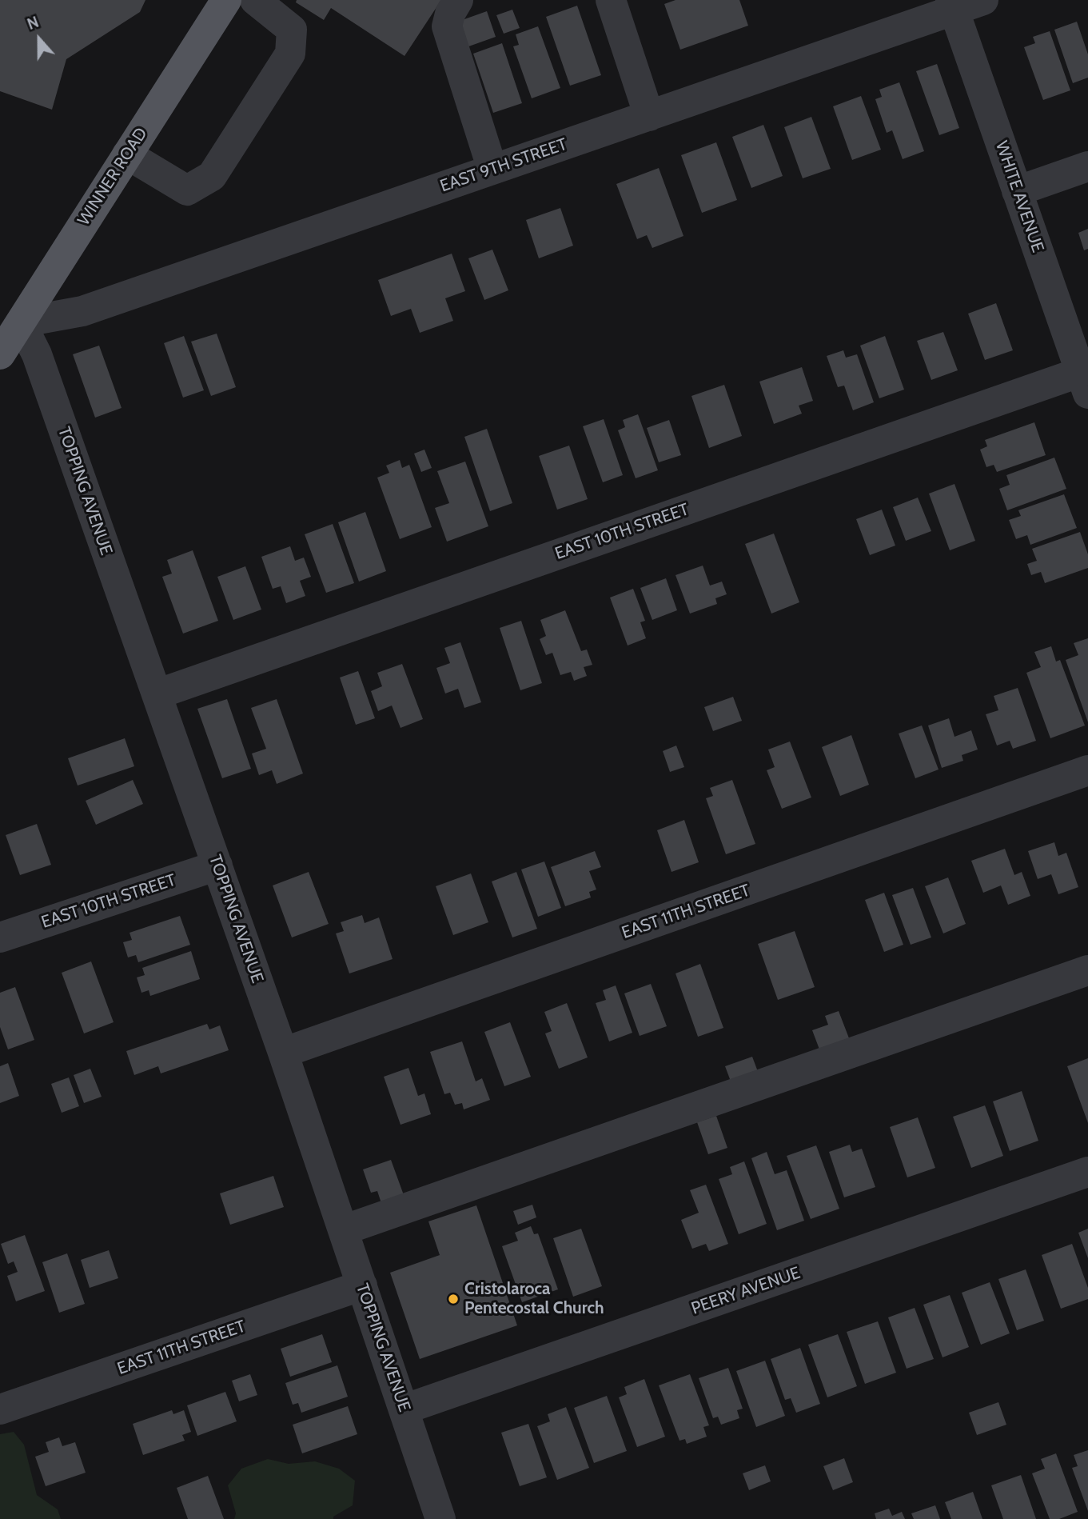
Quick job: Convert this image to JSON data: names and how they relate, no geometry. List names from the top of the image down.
{
  "streets": {
    "main road": ["WINNER ROAD"],
    "street": [
      "EAST 9TH STREET",
      "WHITE AVENUE",
      "TOPPING AVENUE",
      "EAST 10TH STREET",
      "EAST 11TH STREET",
      "PEERY AVENUE"
    ]
  },
  "crossings": [
    ["EAST 9TH STREET", "WINNER ROAD"],
    ["EAST 9TH STREET", "WHITE AVENUE"],
    ["EAST 9TH STREET", "TOPPING AVENUE"],
    ["WINNER ROAD", "TOPPING AVENUE"],
    ["WHITE AVENUE", "EAST 10TH STREET"],
    ["TOPPING AVENUE", "EAST 10TH STREET"],
    ["TOPPING AVENUE", "EAST 11TH STREET"],
    ["TOPPING AVENUE", "PEERY AVENUE"]
  ],
  "places": ["Cristolaroca Pentecostal Church"],
  "north": "top"
}
